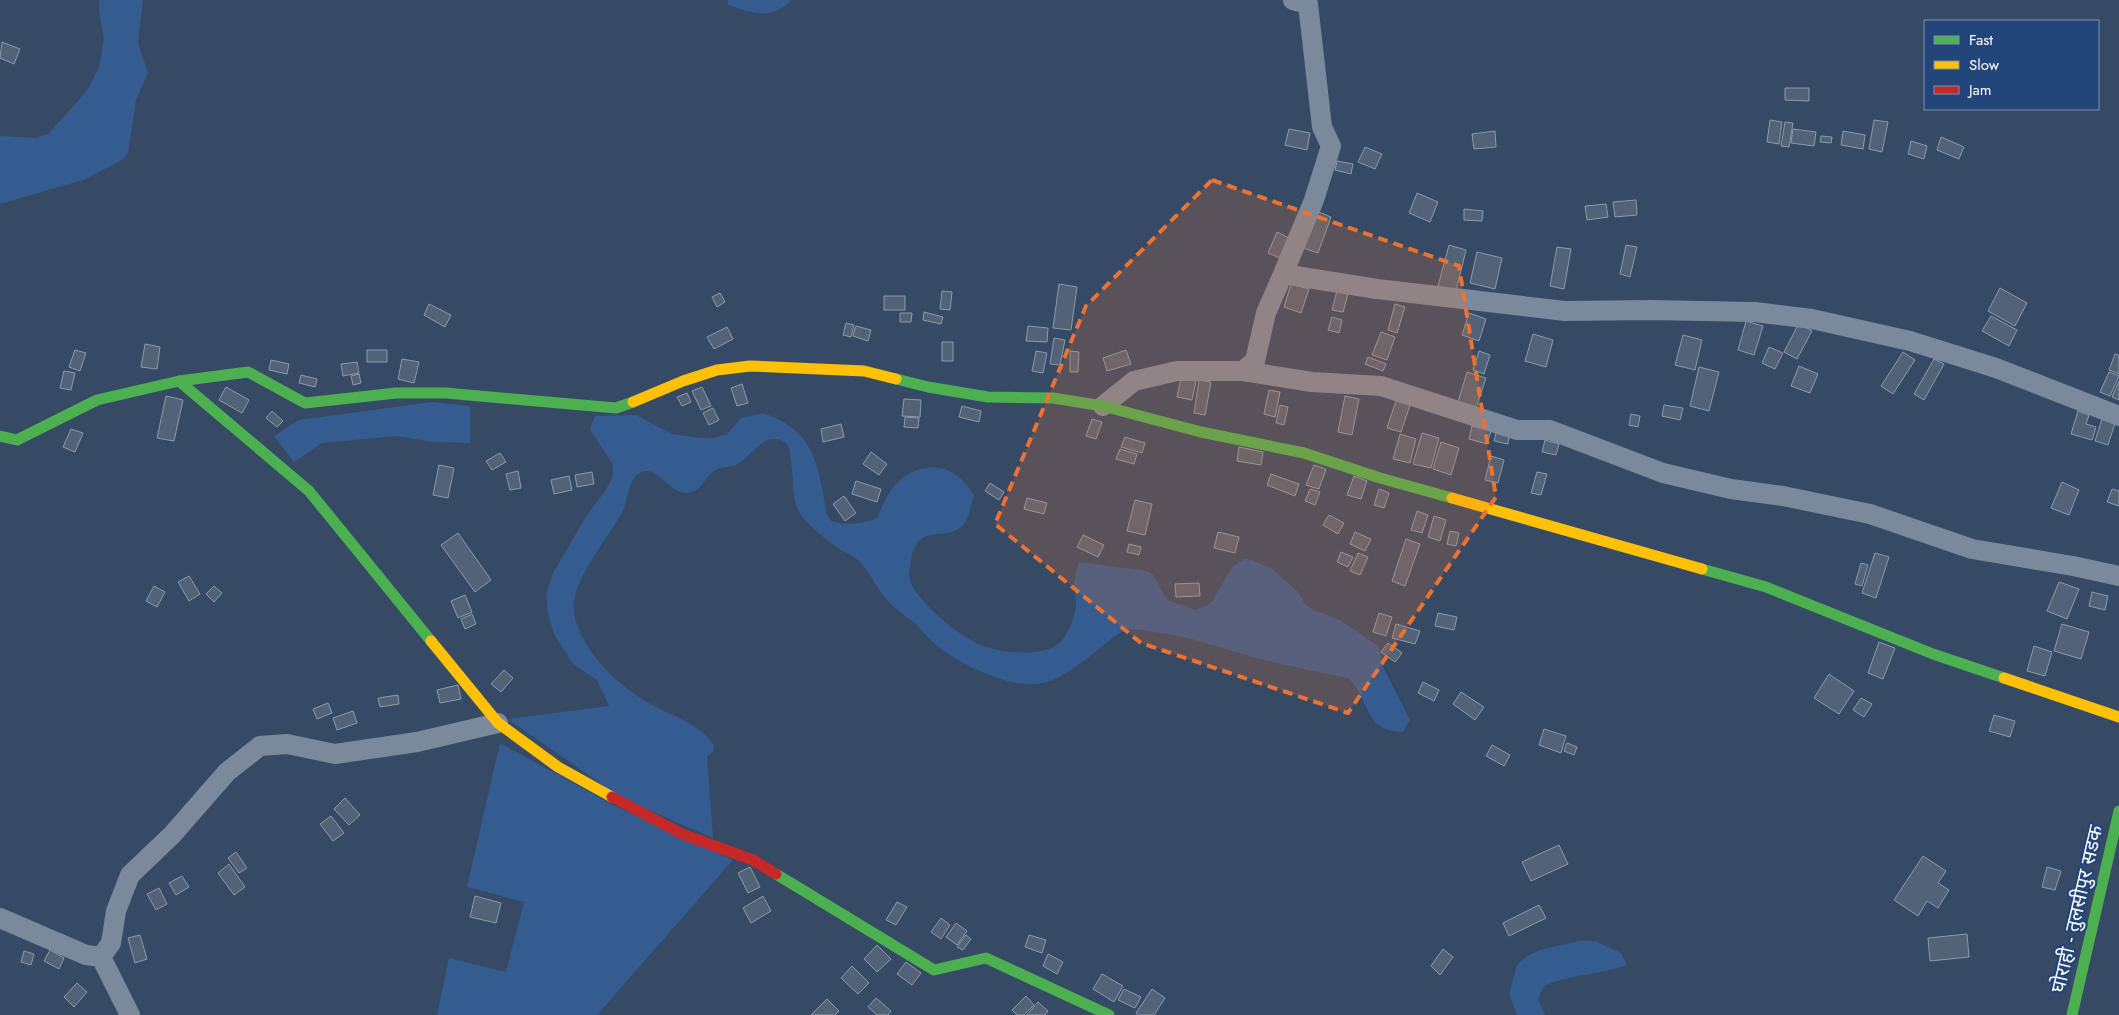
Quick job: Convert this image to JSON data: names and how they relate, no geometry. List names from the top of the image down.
{
  "streets": {
    "street": ["घोराही - तुलसीपुर सडक"]
  },
  "legend": ["Fast", "Slow", "Jam"]
}
